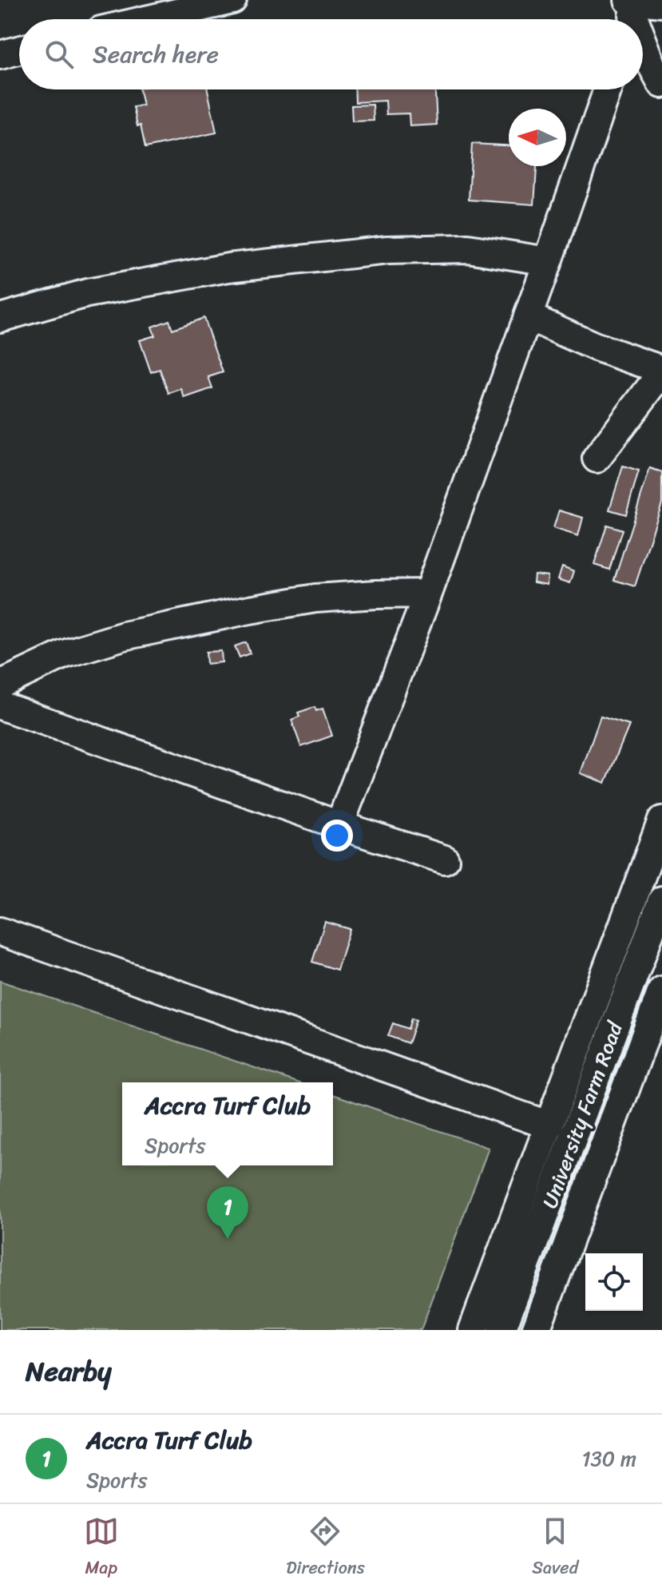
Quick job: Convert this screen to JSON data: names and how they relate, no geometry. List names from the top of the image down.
{
  "streets": {
    "street": ["University Farm Road"]
  },
  "north": "left",
  "page": {
    "search": "Search here",
    "popup": ["Accra Turf Club", "Sports"],
    "pins": "1",
    "heading": "Nearby",
    "list": [
      {
        "mark": "1",
        "name": "Accra Turf Club",
        "note": "Sports",
        "value": "130 m"
      }
    ],
    "nav": ["Map", "Directions", "Saved"]
  }
}
